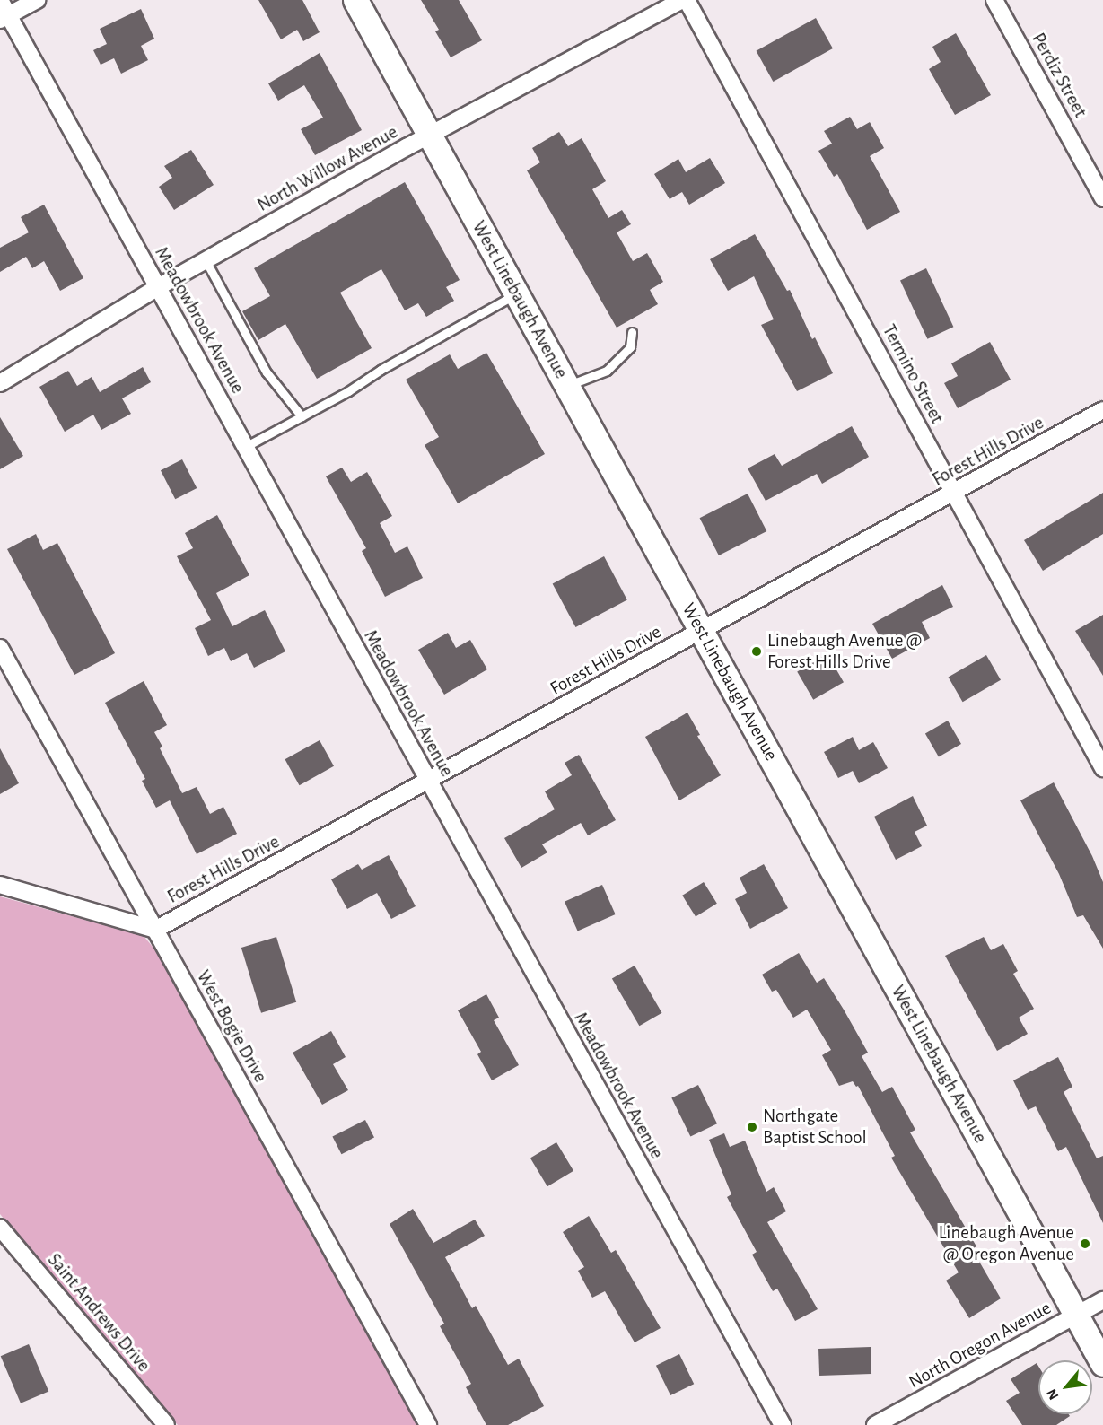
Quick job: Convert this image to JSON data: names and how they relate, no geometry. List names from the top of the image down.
{
  "streets": {
    "street": [
      "Perdiz Street",
      "North Willow Avenue",
      "West Linebaugh Avenue",
      "Meadowbrook Avenue",
      "Termino Street",
      "Forest Hills Drive",
      "West Bogie Drive",
      "Saint Andrews Drive",
      "North Oregon Avenue"
    ]
  },
  "crossings": [
    ["North Willow Avenue", "West Linebaugh Avenue"],
    ["North Willow Avenue", "Meadowbrook Avenue"],
    ["West Linebaugh Avenue", "Forest Hills Drive"],
    ["West Linebaugh Avenue", "North Oregon Avenue"],
    ["Meadowbrook Avenue", "Forest Hills Drive"],
    ["Termino Street", "Forest Hills Drive"],
    ["Forest Hills Drive", "West Bogie Drive"]
  ],
  "places": ["Linebaugh Avenue @ Forest Hills Drive", "Northgate Baptist School", "Linebaugh Avenue @ Oregon Avenue"],
  "north": "bottom left"
}
